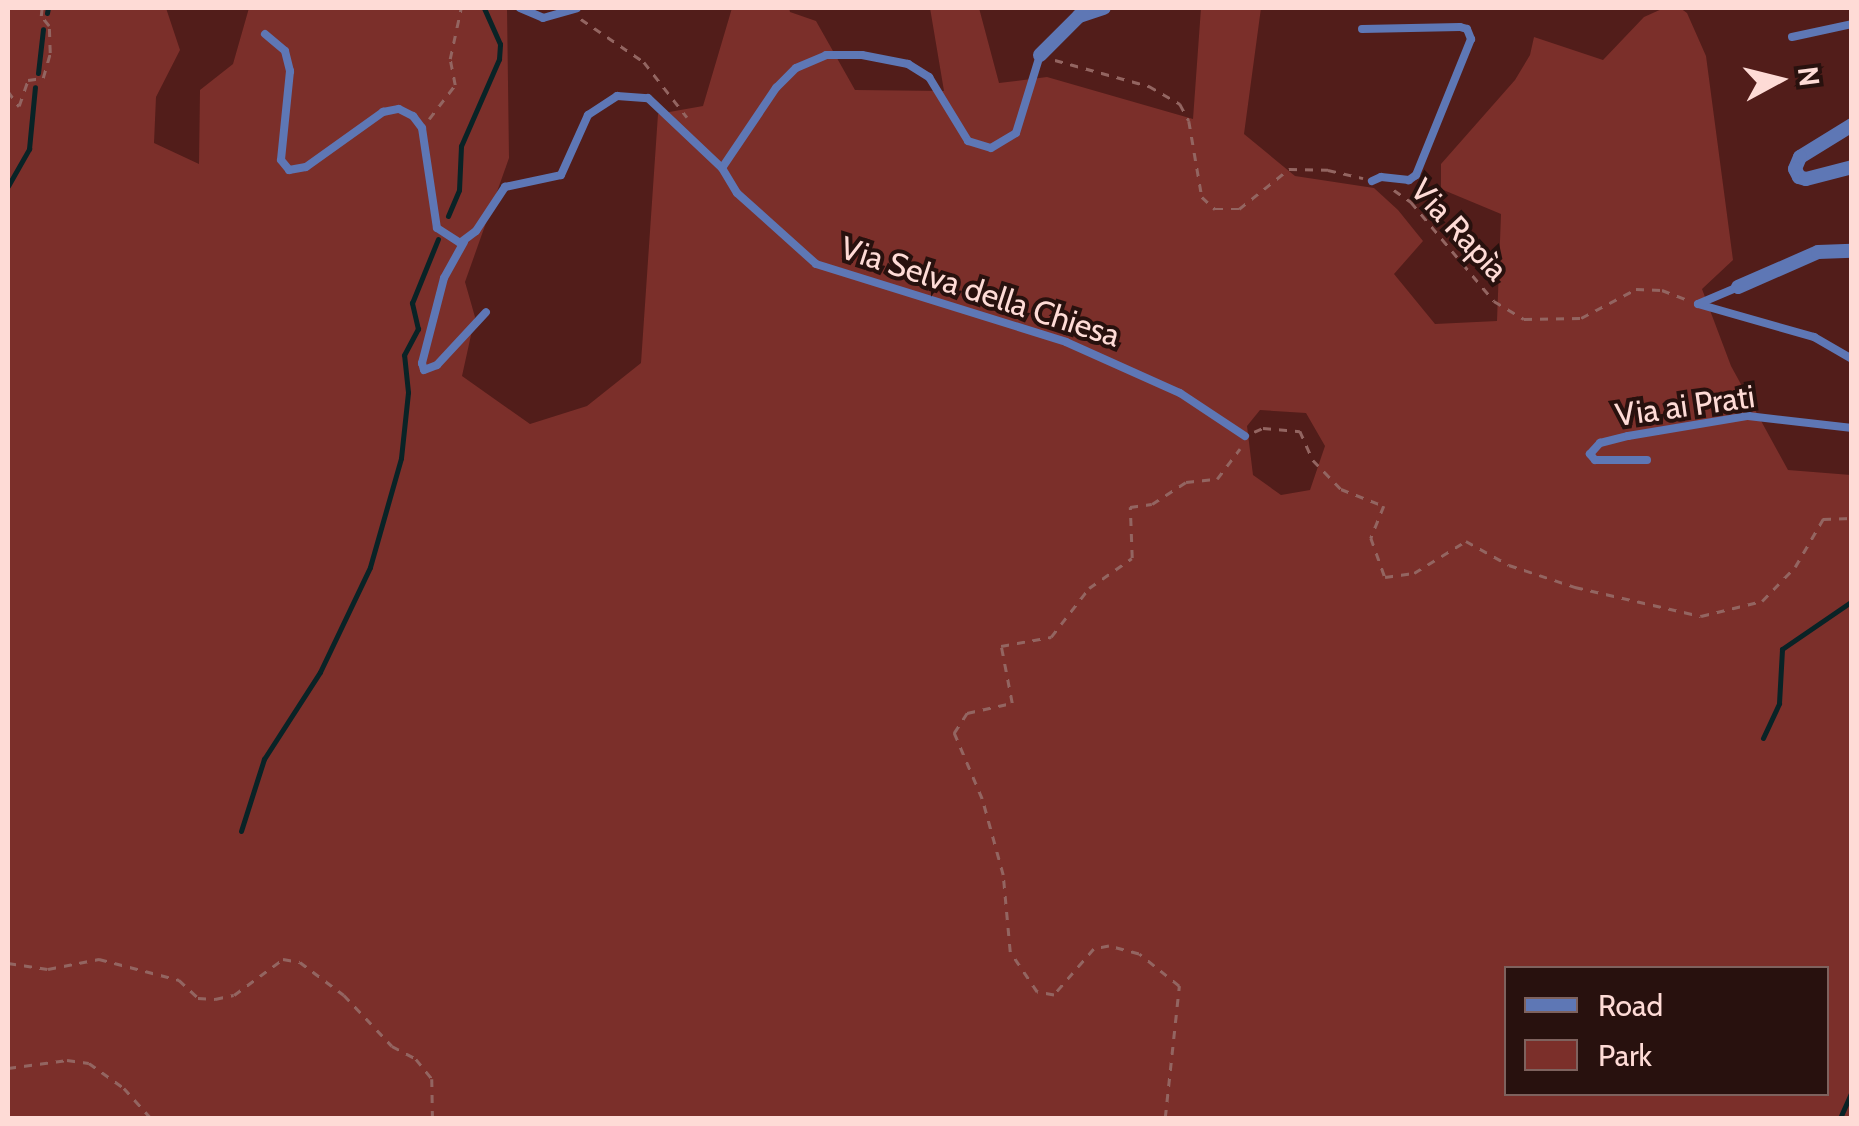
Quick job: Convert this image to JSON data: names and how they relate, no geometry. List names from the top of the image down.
{
  "streets": {
    "lane": ["Via Selva della Chiesa", "Via ai Prati"],
    "path": ["Via Rapìa"]
  },
  "legend": ["Road", "Park"],
  "north": "right"
}
